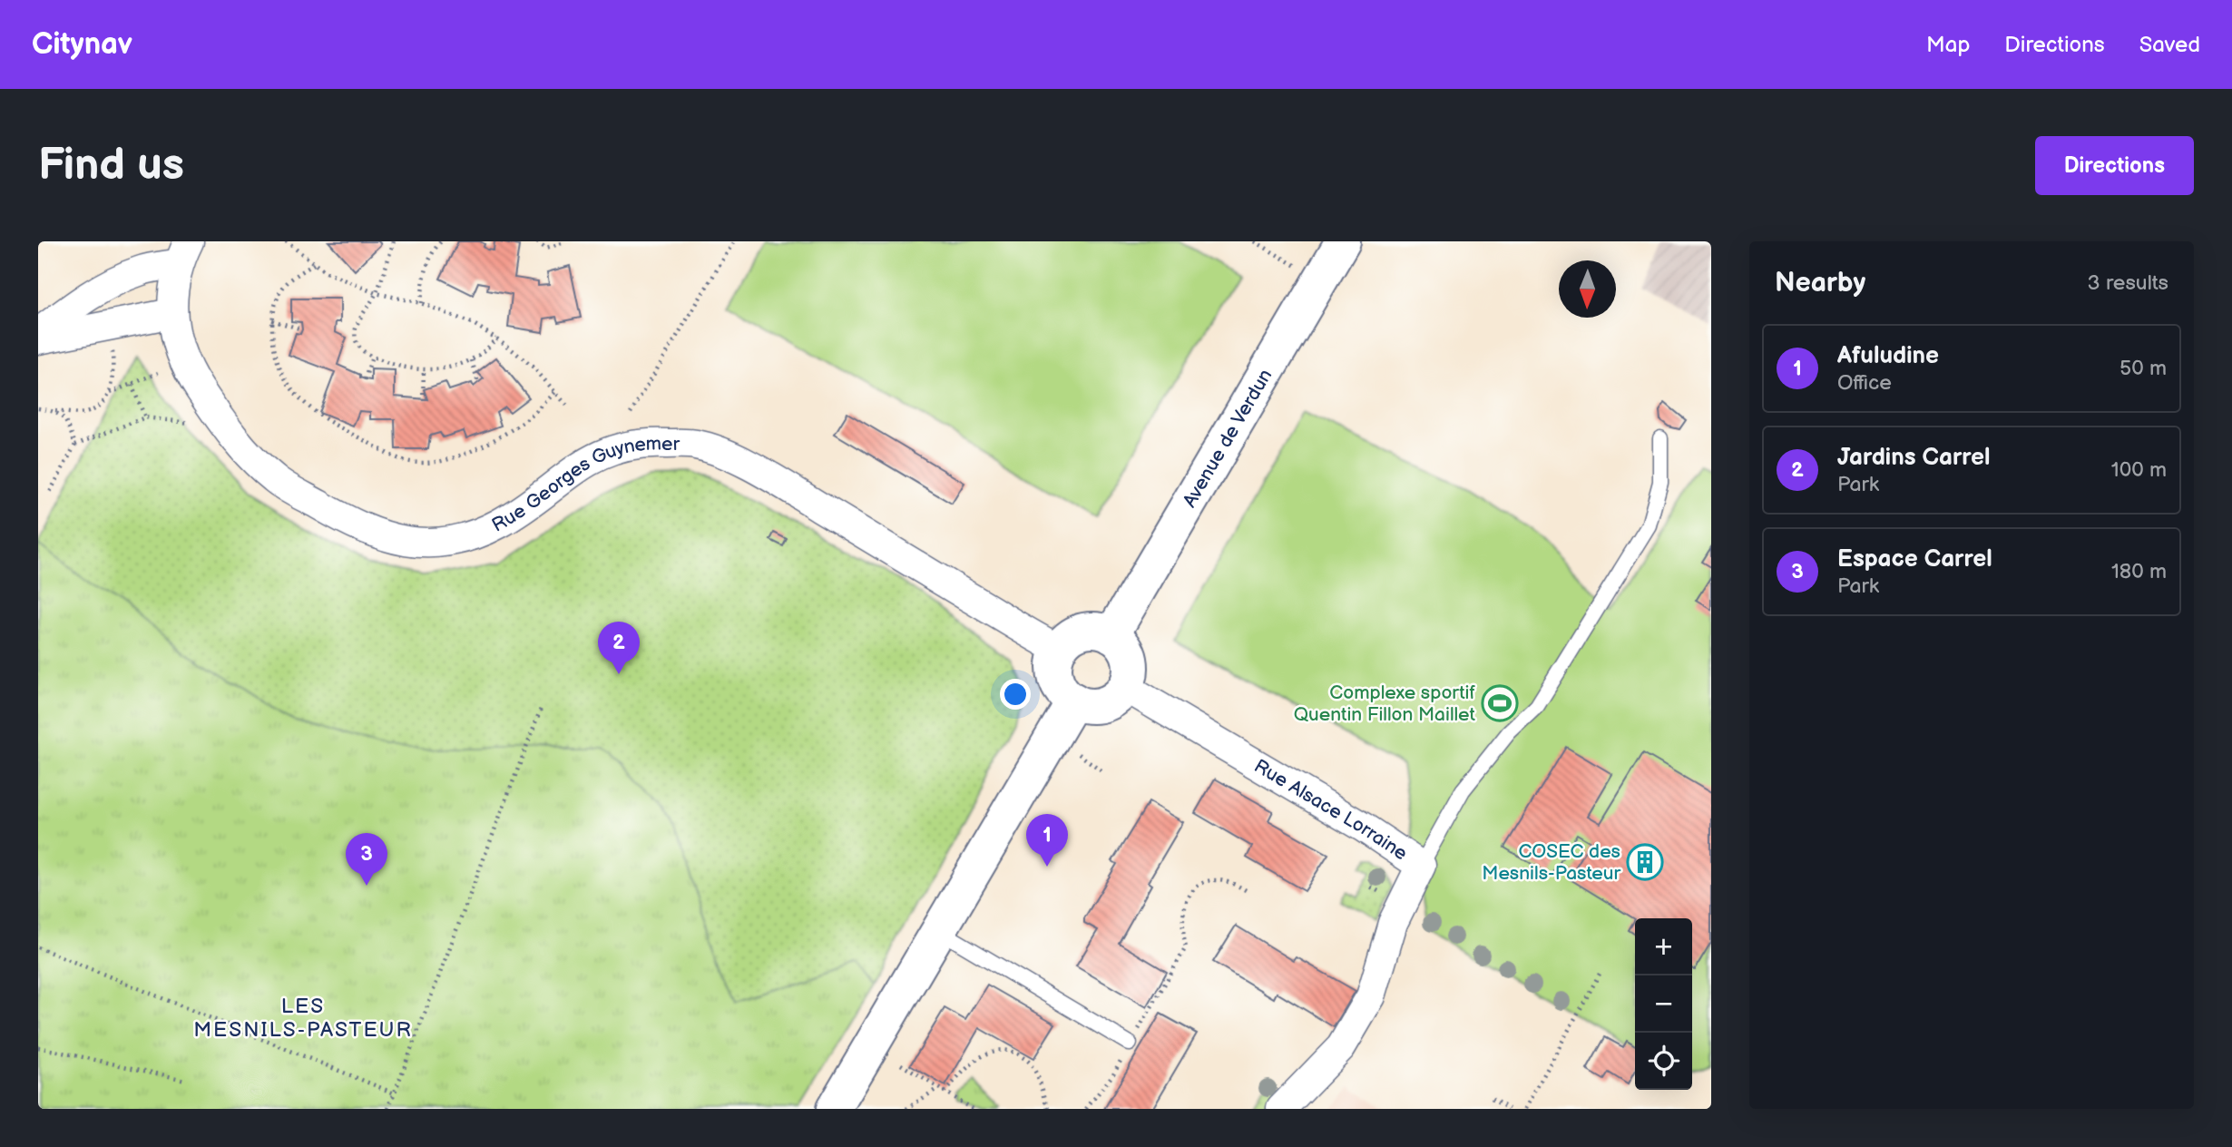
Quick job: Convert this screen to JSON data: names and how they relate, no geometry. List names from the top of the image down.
{
  "streets": {
    "street": ["Avenue de Verdun", "Rue Georges Guynemer", "Rue Alsace Lorraine"]
  },
  "crossings": [
    ["Avenue de Verdun", "Rue Georges Guynemer"],
    ["Avenue de Verdun", "Rue Alsace Lorraine"],
    ["Rue Georges Guynemer", "Rue Alsace Lorraine"]
  ],
  "districts": ["LES MESNILS-PASTEUR"],
  "places": {
    "sports": ["Complexe sportif Quentin Fillon Maillet"],
    "building": ["COSEC des Mesnils-Pasteur"]
  },
  "north": "bottom",
  "page": {
    "header": "Citynav",
    "nav": ["Map", "Directions", "Saved"],
    "buttons": "Directions",
    "title": "Find us",
    "heading": ["Nearby", "3 results"],
    "list": [
      {
        "mark": "1",
        "name": "Afuludine",
        "note": "Office",
        "value": "50 m"
      },
      {
        "mark": "2",
        "name": "Jardins Carrel",
        "note": "Park",
        "value": "100 m"
      },
      {
        "mark": "3",
        "name": "Espace Carrel",
        "note": "Park",
        "value": "180 m"
      }
    ],
    "pins": ["2", "1", "3"],
    "map_buttons": ["+", "−"]
  }
}
